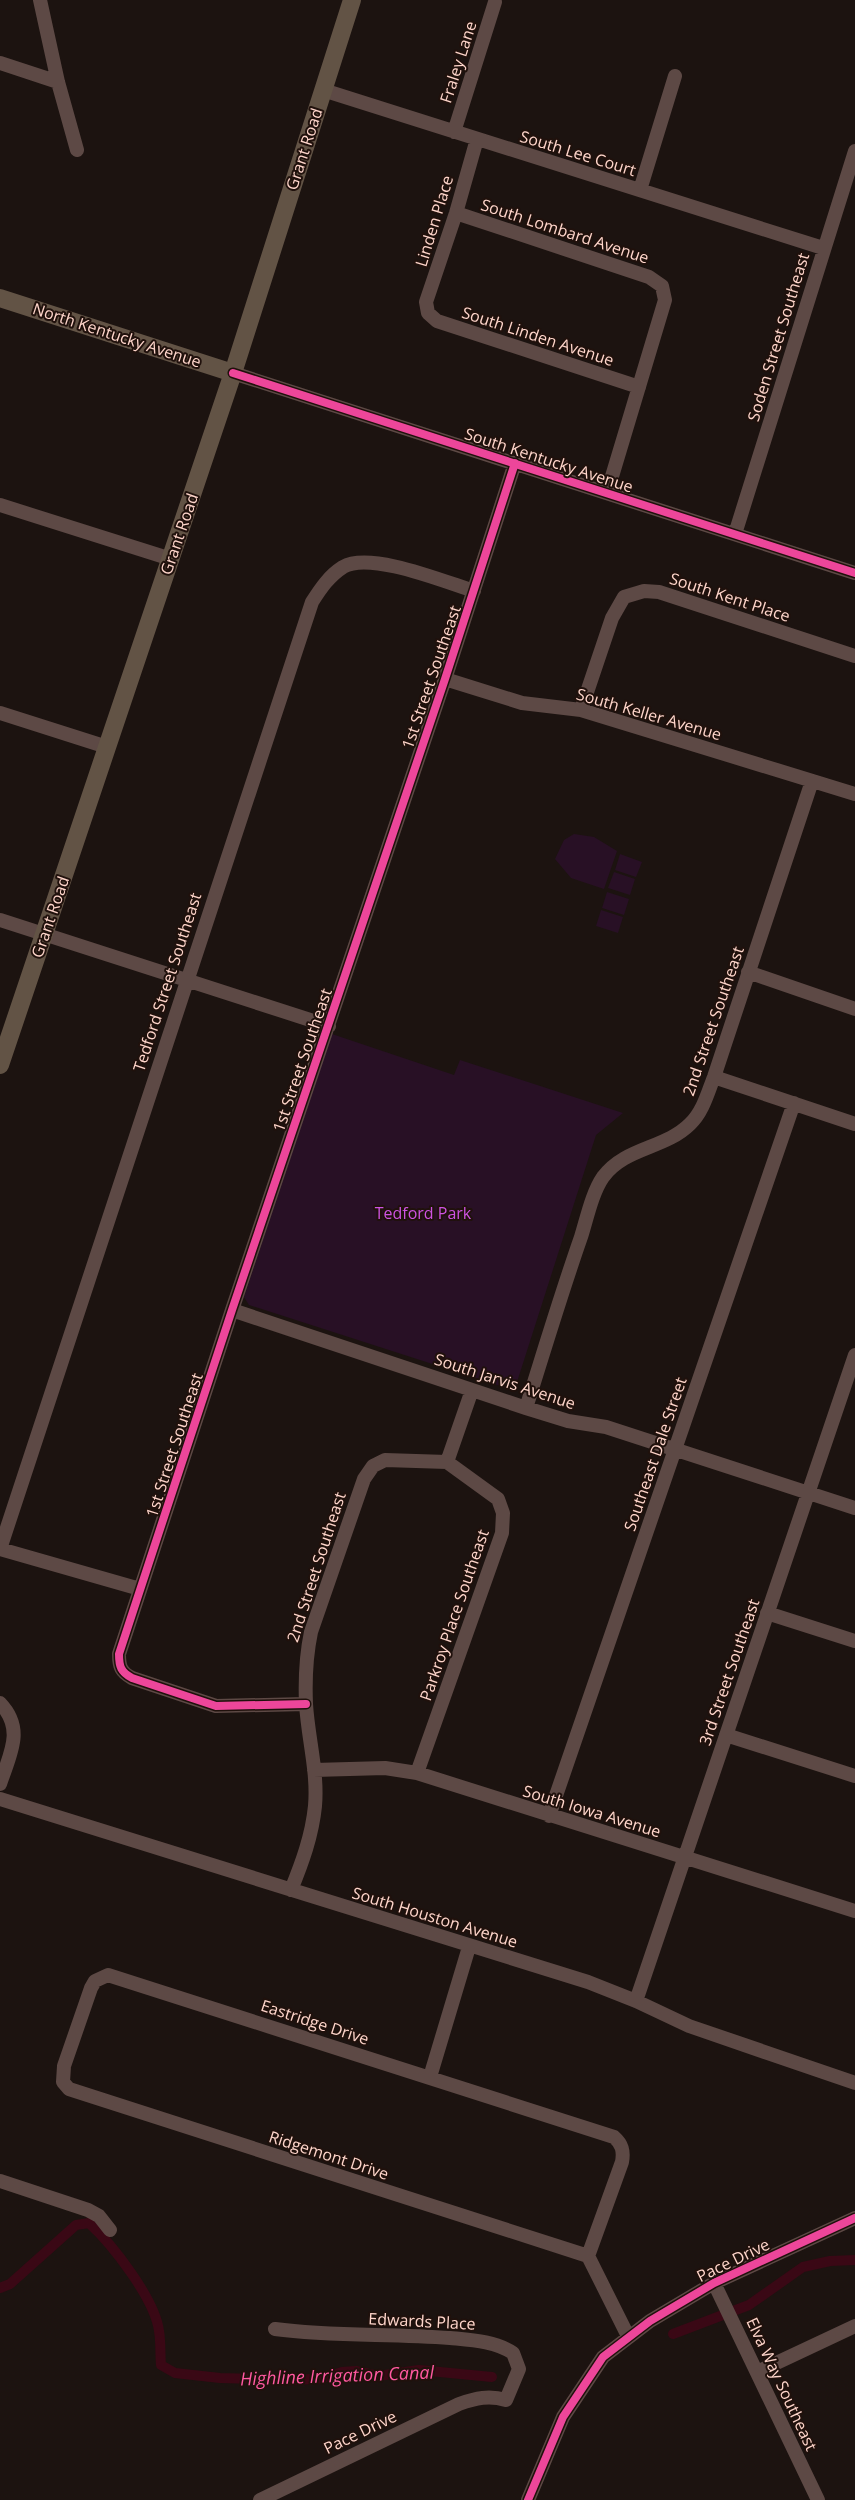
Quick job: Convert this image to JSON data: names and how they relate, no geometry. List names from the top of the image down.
{
  "streets": {
    "main road": ["Grant Road", "North Kentucky Avenue"],
    "street": [
      "Fraley Lane",
      "South Lee Court",
      "Linden Place",
      "South Lombard Avenue",
      "South Linden Avenue",
      "Soden Street Southeast",
      "South Kentucky Avenue",
      "South Kent Place",
      "1st Street Southeast",
      "South Keller Avenue",
      "Tedford Street Southeast",
      "2nd Street Southeast",
      "South Jarvis Avenue",
      "Southeast Dale Street",
      "Parkroy Place Southeast",
      "3rd Street Southeast",
      "South Iowa Avenue",
      "South Houston Avenue",
      "Eastridge Drive",
      "Ridgemont Drive",
      "Pace Drive",
      "Edwards Place",
      "Elva Way Southeast"
    ]
  },
  "crossings": [
    ["Fraley Lane", "South Lee Court"],
    ["Grant Road", "South Lee Court"],
    ["Grant Road", "North Kentucky Avenue"],
    ["Grant Road", "South Kentucky Avenue"],
    ["South Lee Court", "Linden Place"],
    ["South Lee Court", "Soden Street Southeast"],
    ["Linden Place", "South Lombard Avenue"],
    ["Linden Place", "South Linden Avenue"],
    ["South Lombard Avenue", "South Linden Avenue"],
    ["North Kentucky Avenue", "South Kentucky Avenue"],
    ["Soden Street Southeast", "South Kentucky Avenue"],
    ["South Kentucky Avenue", "1st Street Southeast"],
    ["South Kent Place", "South Keller Avenue"],
    ["1st Street Southeast", "South Keller Avenue"],
    ["1st Street Southeast", "Tedford Street Southeast"],
    ["1st Street Southeast", "2nd Street Southeast"],
    ["1st Street Southeast", "South Jarvis Avenue"],
    ["South Keller Avenue", "2nd Street Southeast"],
    ["2nd Street Southeast", "South Jarvis Avenue"],
    ["2nd Street Southeast", "Parkroy Place Southeast"],
    ["2nd Street Southeast", "South Iowa Avenue"],
    ["2nd Street Southeast", "South Houston Avenue"],
    ["South Jarvis Avenue", "Southeast Dale Street"],
    ["South Jarvis Avenue", "3rd Street Southeast"],
    ["Southeast Dale Street", "South Iowa Avenue"],
    ["Parkroy Place Southeast", "South Iowa Avenue"],
    ["3rd Street Southeast", "South Iowa Avenue"],
    ["3rd Street Southeast", "South Houston Avenue"],
    ["Eastridge Drive", "Ridgemont Drive"],
    ["Pace Drive", "Edwards Place"],
    ["Pace Drive", "Elva Way Southeast"]
  ],
  "water": ["Highline Irrigation Canal"],
  "parks": ["Tedford Park"]
}
